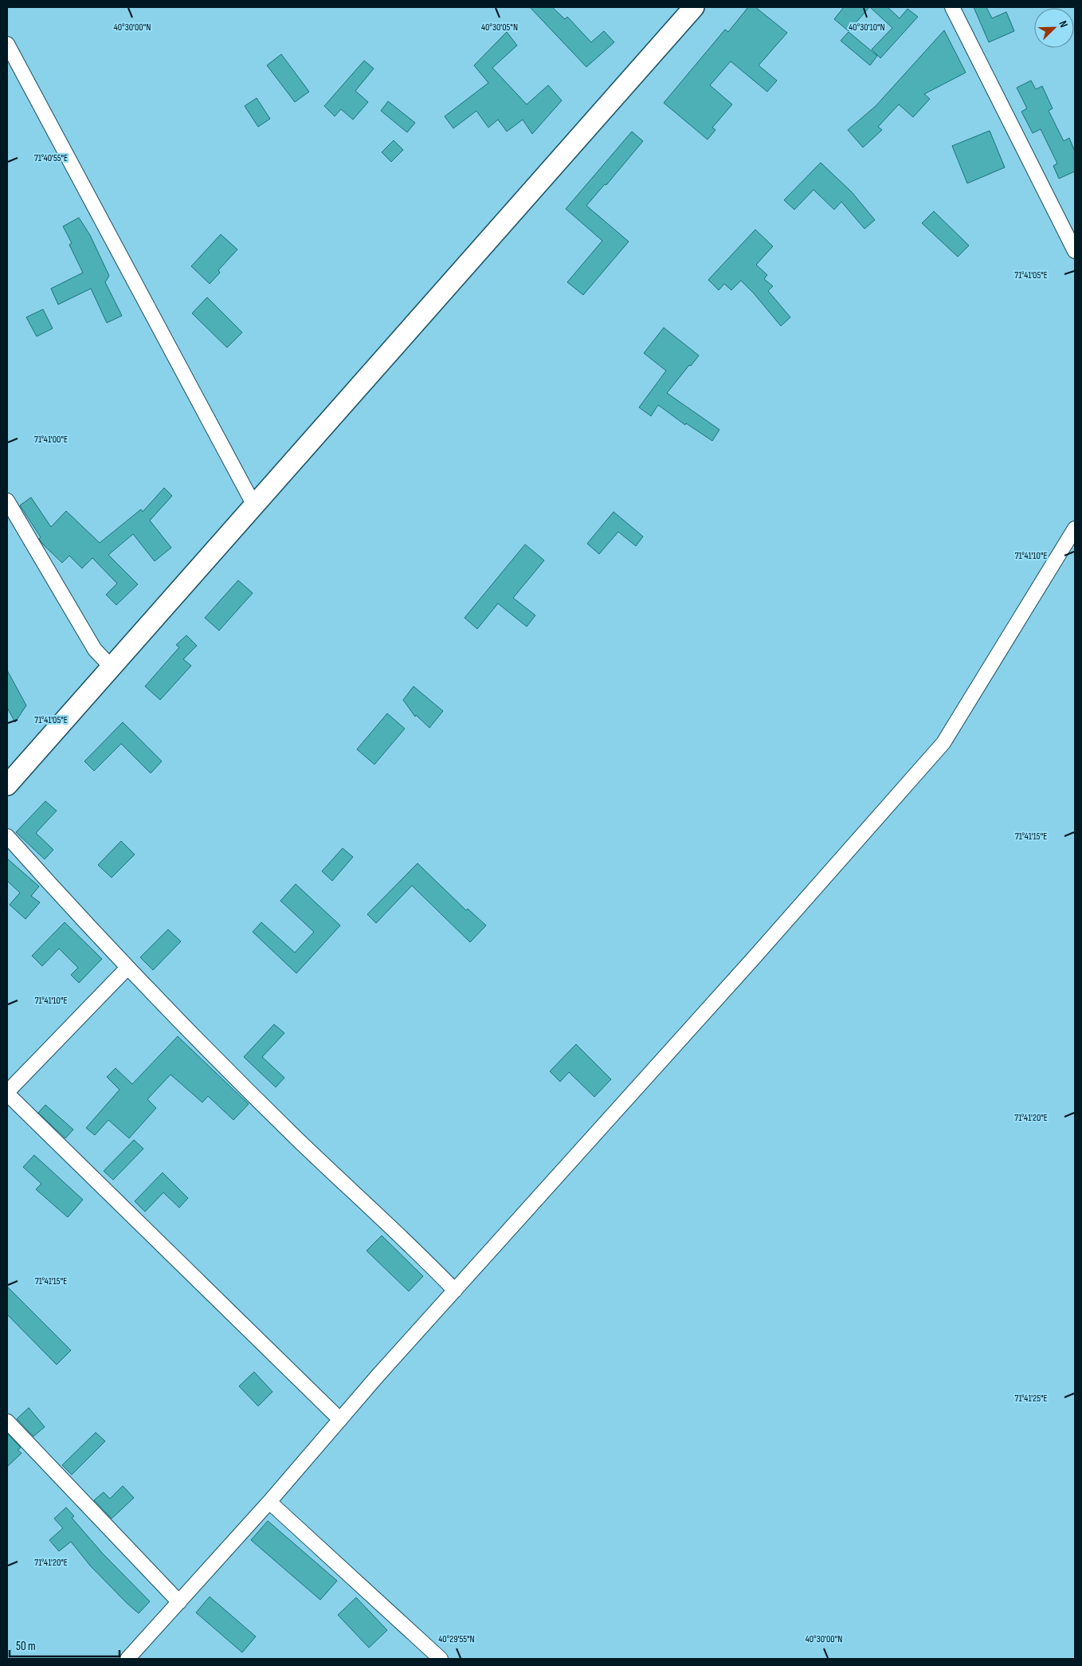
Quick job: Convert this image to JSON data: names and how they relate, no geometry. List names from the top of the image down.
{
  "scale_bar": "50 m",
  "north": "top right",
  "coordinates": [
    "40°30'00\"N",
    "40°30'05\"N",
    "40°30'10\"N",
    "71°40'55\"E",
    "71°41'05\"E",
    "71°41'00\"E",
    "71°41'10\"E",
    "71°41'15\"E",
    "71°41'20\"E",
    "71°41'25\"E",
    "40°29'55\"N"
  ]
}
